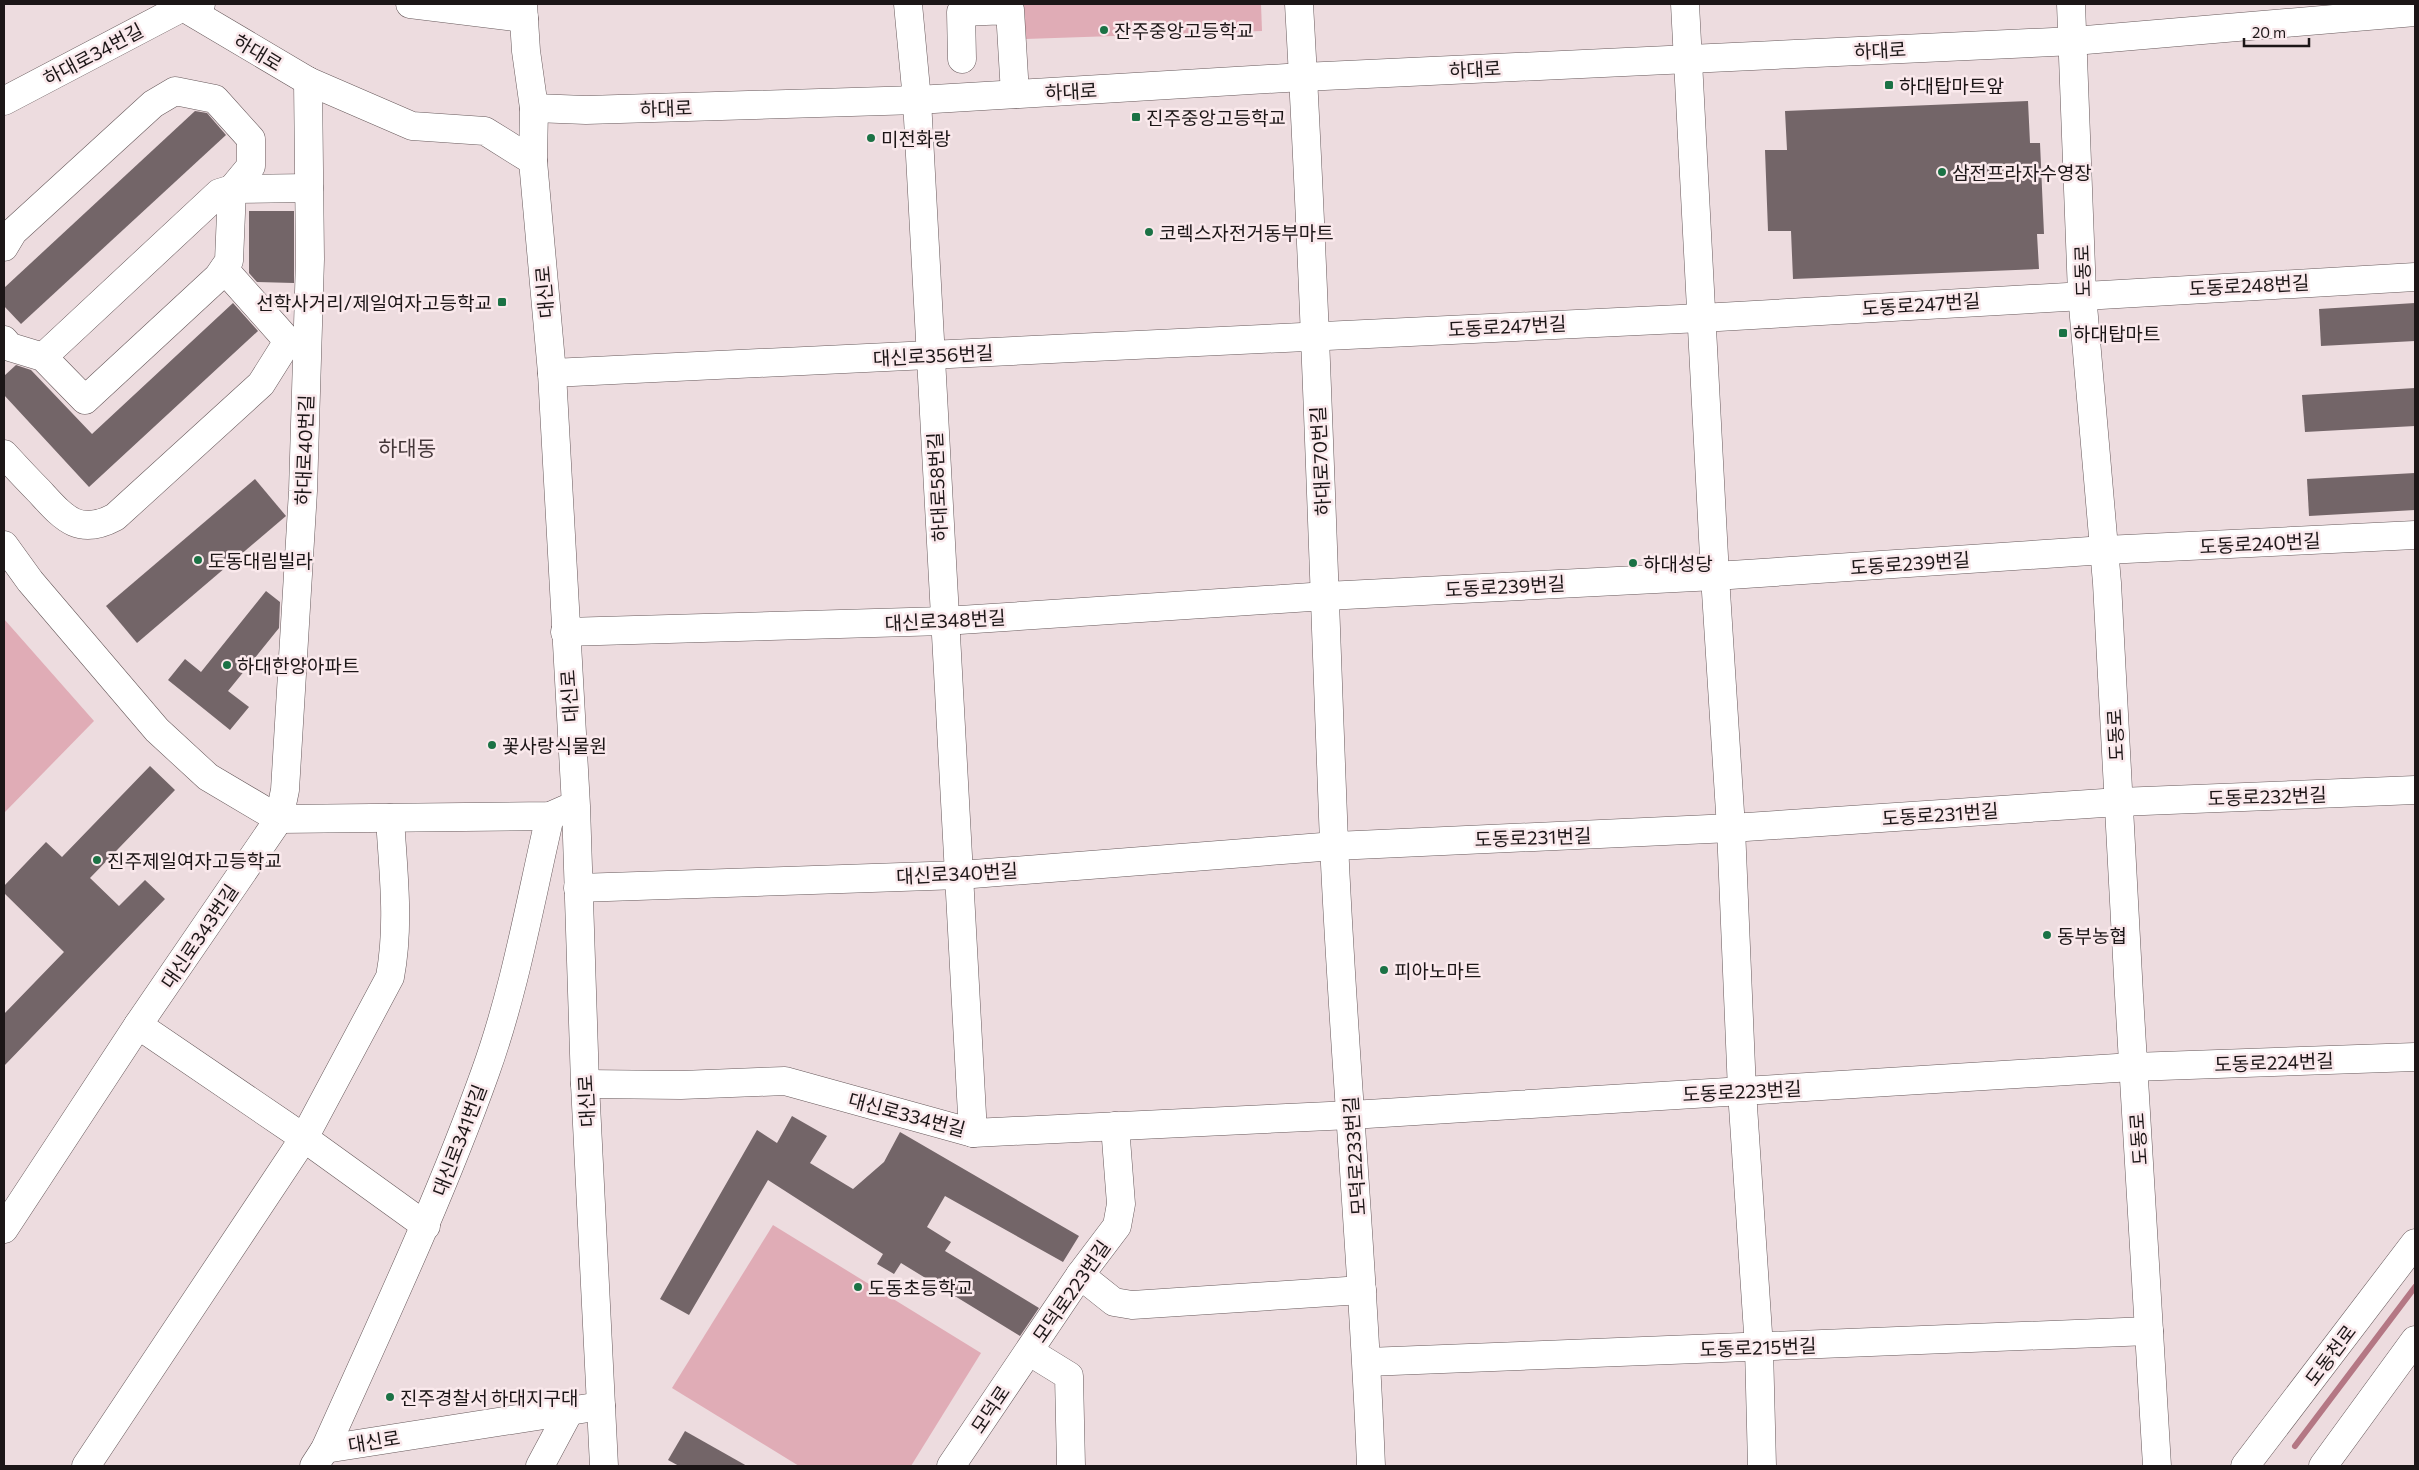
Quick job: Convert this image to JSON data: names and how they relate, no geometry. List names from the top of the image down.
{
  "streets": {
    "street": [
      "하대로",
      "하대로34번길",
      "도동로",
      "도동로248번길",
      "대신로",
      "도동로247번길",
      "대신로356번길",
      "하대로40번길",
      "하대로70번길",
      "하대로58번길",
      "도동로240번길",
      "도동로239번길",
      "대신로348번길",
      "도동로232번길",
      "도동로231번길",
      "대신로340번길",
      "대신로343번길",
      "도동로224번길",
      "도동로223번길",
      "대신로334번길",
      "대신로341번길",
      "모덕로233번길",
      "모덕로223번길",
      "도동로215번길",
      "도동천로",
      "모덕로"
    ]
  },
  "crossings": [
    ["하대로", "하대로34번길"],
    ["하대로", "도동로"],
    ["하대로", "대신로"],
    ["하대로", "하대로40번길"],
    ["하대로", "하대로70번길"],
    ["하대로", "하대로58번길"],
    ["도동로", "도동로248번길"],
    ["도동로", "도동로247번길"],
    ["도동로", "도동로240번길"],
    ["도동로", "도동로239번길"],
    ["도동로", "도동로232번길"],
    ["도동로", "도동로231번길"],
    ["도동로", "도동로224번길"],
    ["도동로", "도동로223번길"],
    ["도동로", "도동로215번길"],
    ["도동로248번길", "도동로247번길"],
    ["대신로", "대신로356번길"],
    ["대신로", "대신로348번길"],
    ["대신로", "대신로340번길"],
    ["대신로", "대신로334번길"],
    ["대신로", "대신로341번길"],
    ["도동로247번길", "대신로356번길"],
    ["도동로247번길", "하대로70번길"],
    ["대신로356번길", "하대로70번길"],
    ["대신로356번길", "하대로58번길"],
    ["하대로40번길", "대신로343번길"],
    ["하대로70번길", "도동로239번길"],
    ["하대로70번길", "대신로348번길"],
    ["하대로70번길", "도동로231번길"],
    ["하대로70번길", "대신로340번길"],
    ["하대로70번길", "모덕로233번길"],
    ["하대로58번길", "대신로348번길"],
    ["하대로58번길", "대신로340번길"],
    ["하대로58번길", "대신로334번길"],
    ["도동로240번길", "도동로239번길"],
    ["도동로239번길", "대신로348번길"],
    ["도동로232번길", "도동로231번길"],
    ["도동로231번길", "대신로340번길"],
    ["도동로231번길", "모덕로233번길"],
    ["대신로340번길", "모덕로233번길"],
    ["도동로224번길", "도동로223번길"],
    ["도동로223번길", "대신로334번길"],
    ["도동로223번길", "모덕로233번길"],
    ["대신로334번길", "모덕로233번길"],
    ["대신로334번길", "모덕로223번길"],
    ["모덕로233번길", "도동로215번길"],
    ["모덕로223번길", "모덕로"]
  ],
  "districts": ["하대동"],
  "places": {
    "other": [
      "잔주중앙고등학교",
      "미전화랑",
      "삼전프라자수영장",
      "코렉스자전거동부마트",
      "도동대림빌라",
      "하대성당",
      "하대한양아파트",
      "꽃사랑식물원",
      "진주제일여자고등학교",
      "동부농협",
      "피아노마트",
      "도동초등학교",
      "진주경찰서 하대지구대"
    ],
    "transit": [
      "하대탑마트앞",
      "진주중앙고등학교",
      "선학사거리/제일여자고등학교",
      "하대탑마트"
    ]
  },
  "scale_bar": "20 m"
}
